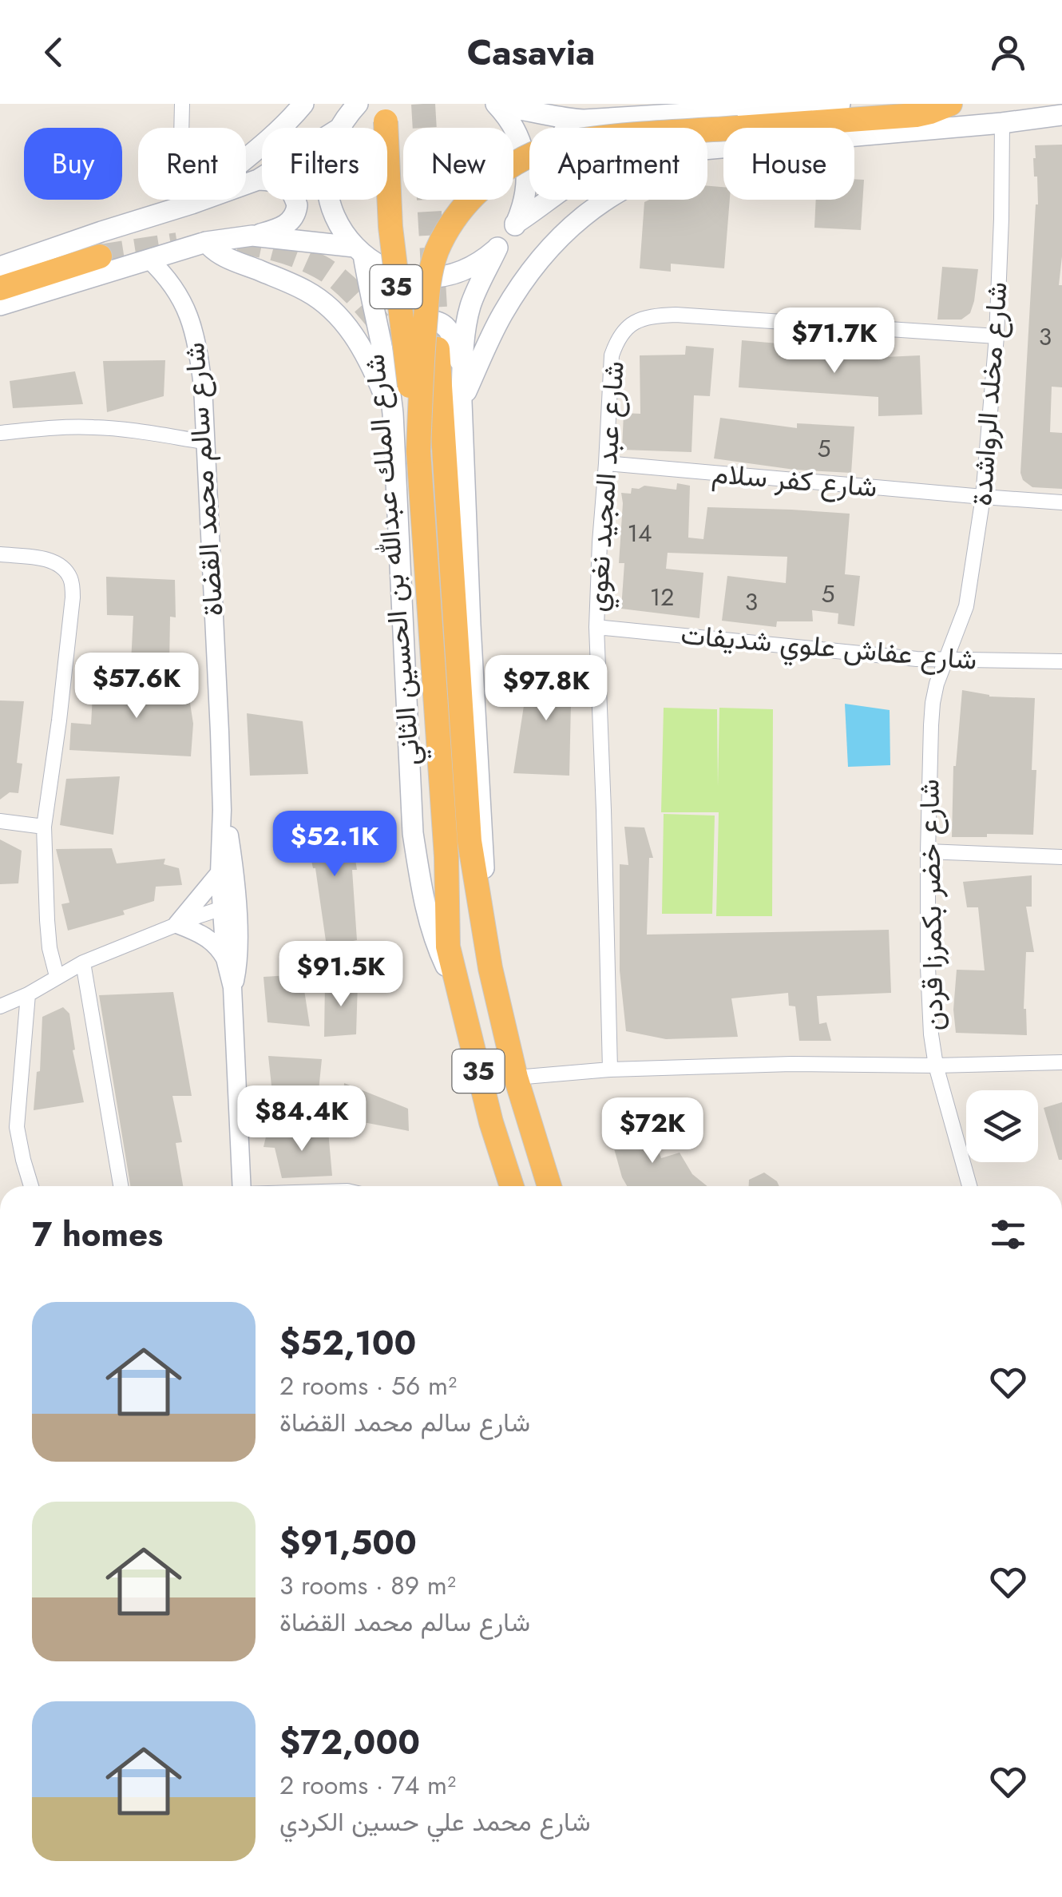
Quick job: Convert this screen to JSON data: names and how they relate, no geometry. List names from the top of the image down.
{
  "streets": {
    "highway": ["35", "شارع الملك عبدالله بن الحسين الثاني"],
    "street": [
      "شارع مخلد الرواشدة",
      "شارع سالم محمد القضاة",
      "شارع كفر سلام",
      "شارع عبد المجيد نغوي",
      "شارع عفاش علوي شديفات",
      "شارع خضر بكمرزا قردن"
    ]
  },
  "crossings": [
    ["شارع مخلد الرواشدة", "شارع كفر سلام"],
    ["شارع مخلد الرواشدة", "شارع عبد المجيد نغوي"],
    ["شارع مخلد الرواشدة", "شارع عفاش علوي شديفات"],
    ["شارع مخلد الرواشدة", "شارع خضر بكمرزا قردن"],
    ["شارع كفر سلام", "شارع عبد المجيد نغوي"],
    ["شارع عبد المجيد نغوي", "شارع عفاش علوي شديفات"],
    ["شارع عفاش علوي شديفات", "شارع خضر بكمرزا قردن"]
  ],
  "house_numbers": [
    "3",
    "5",
    "14",
    "5",
    "12",
    "3"
  ],
  "page": {
    "header": "Casavia",
    "chip": [
      "Buy",
      "Rent",
      "Filters",
      "New",
      "Apartment",
      "House"
    ],
    "price": [
      "$71.7K",
      "$57.6K",
      "$97.8K",
      "$52.1K",
      "$91.5K",
      "$84.4K",
      "$72K"
    ],
    "heading": "7 homes",
    "list": [
      {
        "name": "$52,100",
        "note": "2 rooms · 56 m² · شارع سالم محمد القضاة"
      },
      {
        "name": "$91,500",
        "note": "3 rooms · 89 m² · شارع سالم محمد القضاة"
      },
      {
        "name": "$72,000",
        "note": "2 rooms · 74 m² · شارع محمد علي حسين الكردي"
      }
    ]
  }
}
